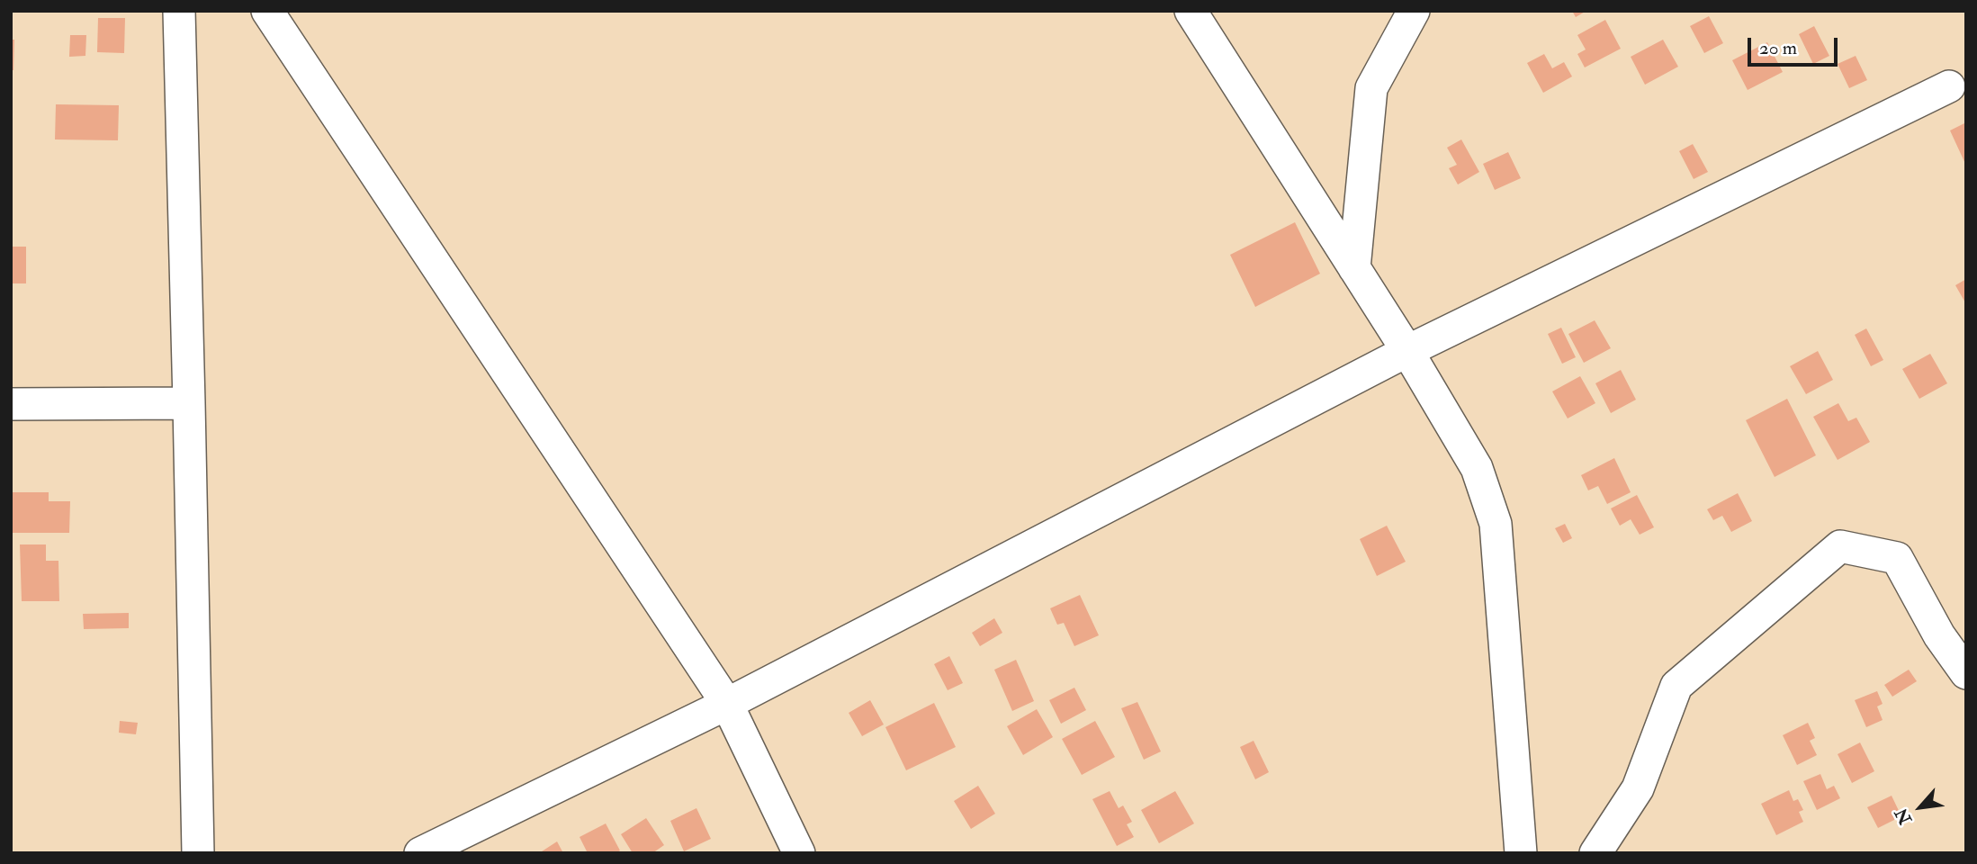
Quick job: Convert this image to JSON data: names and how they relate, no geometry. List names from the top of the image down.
{
  "scale_bar": "20 m",
  "north": "bottom left"
}
